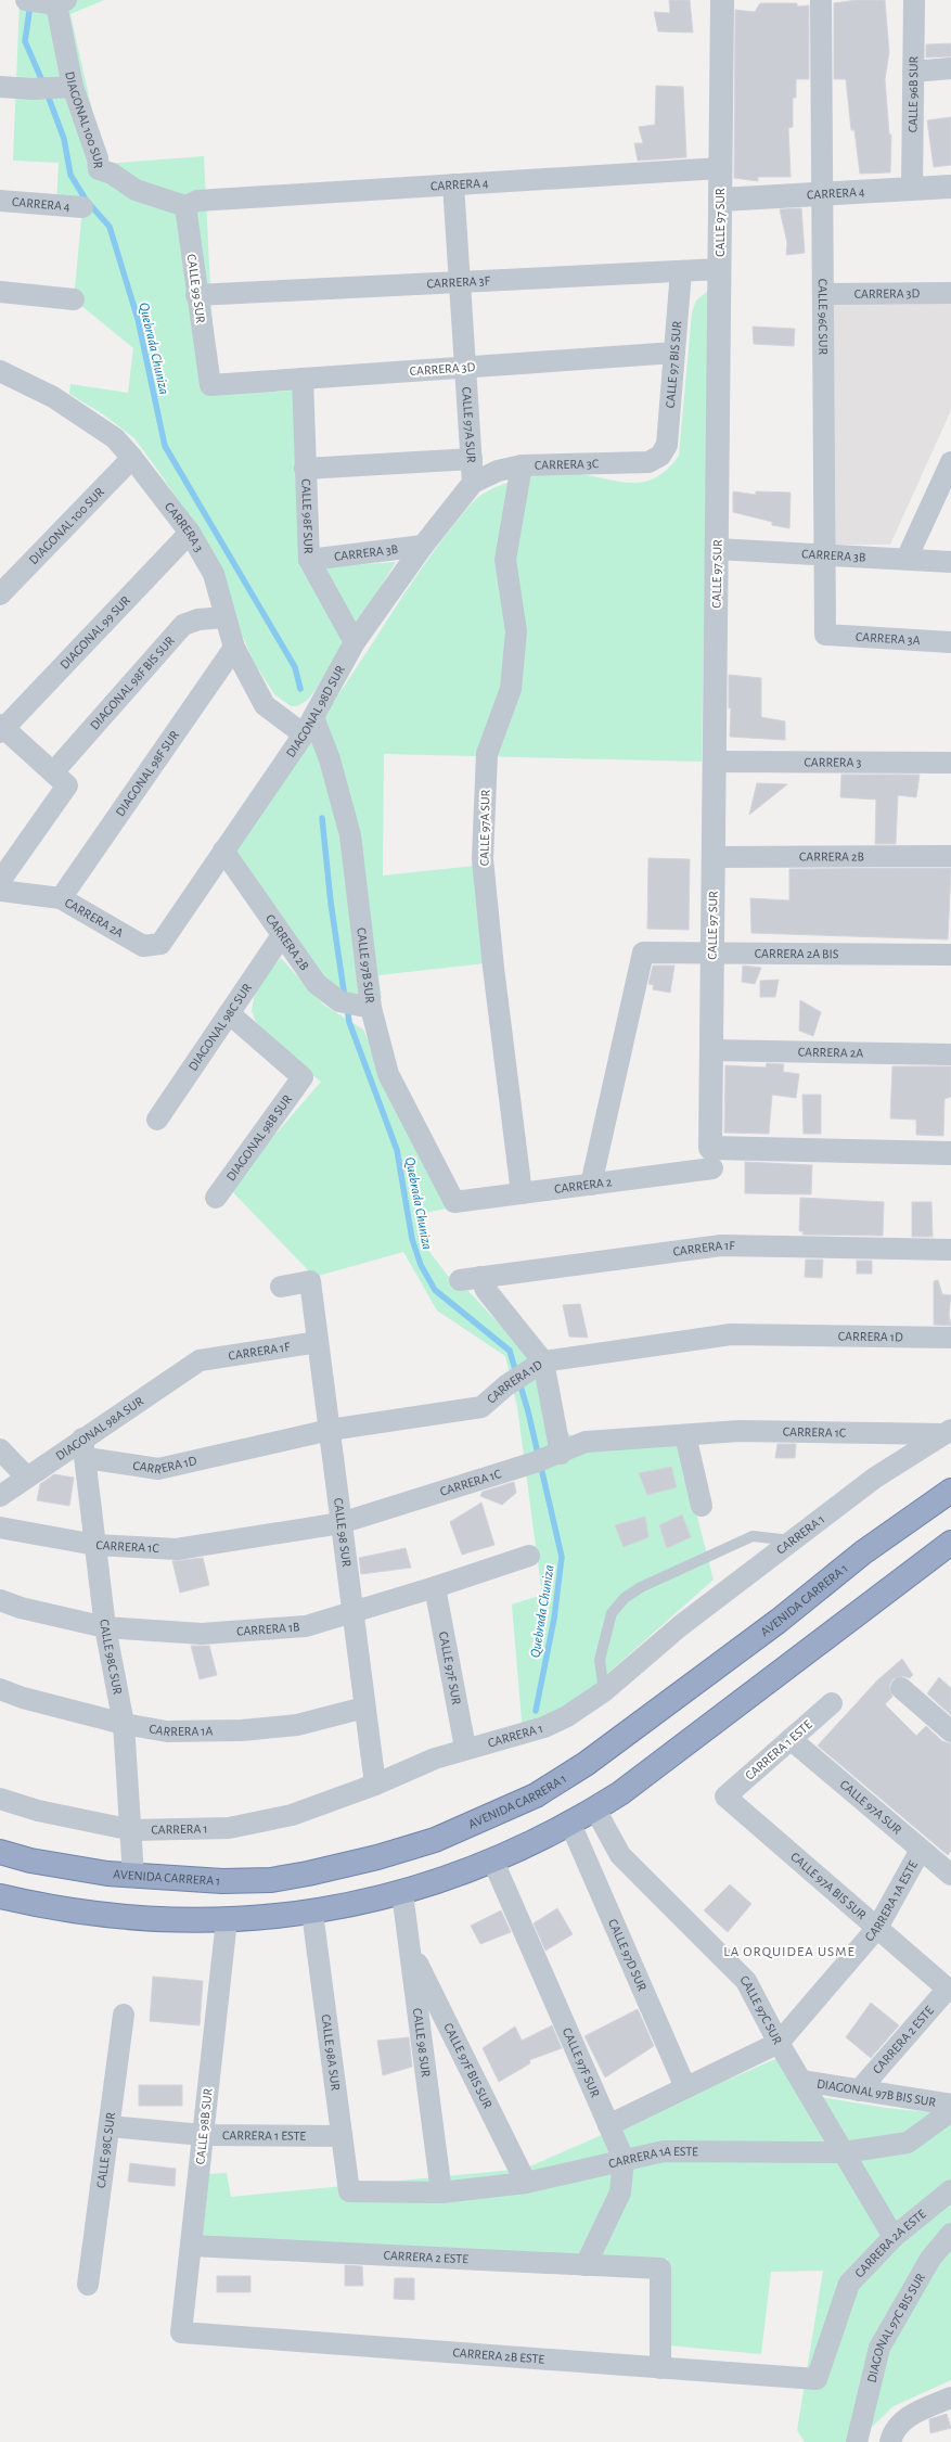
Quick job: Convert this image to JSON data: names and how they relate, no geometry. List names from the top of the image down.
{
  "streets": {
    "highway": ["AVENIDA CARRERA 1"],
    "street": [
      "CALLE 96B SUR",
      "DIAGONAL 100 SUR",
      "CARRERA 4",
      "CALLE 97 SUR",
      "CARRERA 3F",
      "CALLE 99 SUR",
      "CARRERA 3D",
      "CALLE 96C SUR",
      "CALLE 97 BIS SUR",
      "CALLE 97A SUR",
      "CARRERA 3C",
      "CALLE 98F SUR",
      "CARRERA 3",
      "CARRERA 3B",
      "DIAGONAL 99 SUR",
      "CARRERA 3A",
      "DIAGONAL 98F BIS SUR",
      "DIAGONAL 98D SUR",
      "DIAGONAL 98F SUR",
      "CARRERA 2B",
      "CARRERA 2A",
      "CARRERA 2A BIS",
      "CALLE 97B SUR",
      "DIAGONAL 98C SUR",
      "DIAGONAL 98B SUR",
      "CARRERA 2",
      "CARRERA 1F",
      "CARRERA 1D",
      "DIAGONAL 98A SUR",
      "CARRERA 1C",
      "CALLE 98 SUR",
      "CARRERA 1",
      "CARRERA 1B",
      "CALLE 98C SUR",
      "CALLE 97F SUR",
      "CARRERA 1A",
      "CARRERA 1 ESTE",
      "CALLE 97A BIS SUR",
      "CARRERA 1A ESTE",
      "CALLE 97D SUR",
      "CALLE 97C SUR",
      "CARRERA 2 ESTE",
      "CALLE 98A SUR",
      "CALLE 97F BIS SUR",
      "DIAGONAL 97B BIS SUR",
      "CALLE 98B SUR",
      "CARRERA 2A ESTE",
      "DIAGONAL 97C BIS SUR",
      "CARRERA 2B ESTE"
    ]
  },
  "crossings": [
    ["CALLE 96B SUR", "CARRERA 4"],
    ["DIAGONAL 100 SUR", "CARRERA 4"],
    ["DIAGONAL 100 SUR", "CALLE 99 SUR"],
    ["DIAGONAL 100 SUR", "CARRERA 3"],
    ["CARRERA 4", "CALLE 97 SUR"],
    ["CARRERA 4", "CALLE 99 SUR"],
    ["CARRERA 4", "CALLE 96C SUR"],
    ["CARRERA 4", "CALLE 97A SUR"],
    ["CALLE 97 SUR", "CARRERA 3F"],
    ["CALLE 97 SUR", "CARRERA 3"],
    ["CALLE 97 SUR", "CARRERA 3B"],
    ["CALLE 97 SUR", "CARRERA 2B"],
    ["CALLE 97 SUR", "CARRERA 2A"],
    ["CALLE 97 SUR", "CARRERA 2A BIS"],
    ["CALLE 97 SUR", "CARRERA 2"],
    ["CARRERA 3F", "CALLE 99 SUR"],
    ["CARRERA 3F", "CALLE 97 BIS SUR"],
    ["CARRERA 3F", "CALLE 97A SUR"],
    ["CALLE 99 SUR", "CARRERA 3D"],
    ["CARRERA 3D", "CALLE 96C SUR"],
    ["CARRERA 3D", "CALLE 97 BIS SUR"],
    ["CARRERA 3D", "CALLE 97A SUR"],
    ["CARRERA 3D", "CALLE 98F SUR"],
    ["CALLE 96C SUR", "CARRERA 3B"],
    ["CALLE 96C SUR", "CARRERA 3A"],
    ["CALLE 97 BIS SUR", "CARRERA 3C"],
    ["CALLE 97A SUR", "CARRERA 3C"],
    ["CALLE 97A SUR", "DIAGONAL 98D SUR"],
    ["CALLE 97A SUR", "CARRERA 2"],
    ["CALLE 97A SUR", "CARRERA 1 ESTE"],
    ["CALLE 97A SUR", "CARRERA 1A ESTE"],
    ["CARRERA 3C", "DIAGONAL 98D SUR"],
    ["CALLE 98F SUR", "CARRERA 3B"],
    ["CALLE 98F SUR", "DIAGONAL 98D SUR"],
    ["CARRERA 3", "DIAGONAL 99 SUR"],
    ["CARRERA 3", "DIAGONAL 98F BIS SUR"],
    ["CARRERA 3", "DIAGONAL 98D SUR"],
    ["CARRERA 3", "DIAGONAL 98F SUR"],
    ["CARRERA 3", "CALLE 97B SUR"],
    ["CARRERA 3B", "DIAGONAL 98D SUR"],
    ["DIAGONAL 98D SUR", "CARRERA 2B"],
    ["DIAGONAL 98D SUR", "CARRERA 2A"],
    ["DIAGONAL 98D SUR", "CALLE 97B SUR"],
    ["DIAGONAL 98F SUR", "CARRERA 2A"],
    ["CARRERA 2B", "CALLE 97B SUR"],
    ["CARRERA 2B", "DIAGONAL 98C SUR"],
    ["CARRERA 2A BIS", "CARRERA 2"],
    ["CALLE 97B SUR", "CARRERA 2"],
    ["DIAGONAL 98C SUR", "DIAGONAL 98B SUR"],
    ["CARRERA 1F", "DIAGONAL 98A SUR"],
    ["CARRERA 1F", "CALLE 98 SUR"],
    ["CARRERA 1D", "DIAGONAL 98A SUR"],
    ["CARRERA 1D", "CALLE 98 SUR"],
    ["CARRERA 1D", "CALLE 98C SUR"],
    ["DIAGONAL 98A SUR", "CALLE 98C SUR"],
    ["CARRERA 1C", "CALLE 98 SUR"],
    ["CARRERA 1C", "CARRERA 1"],
    ["CARRERA 1C", "CALLE 98C SUR"],
    ["CALLE 98 SUR", "CARRERA 1"],
    ["CALLE 98 SUR", "CARRERA 1B"],
    ["CALLE 98 SUR", "CARRERA 1A"],
    ["CALLE 98 SUR", "CARRERA 1A ESTE"],
    ["CALLE 98 SUR", "CALLE 97F BIS SUR"],
    ["CARRERA 1", "CALLE 98C SUR"],
    ["CARRERA 1", "CALLE 97F SUR"],
    ["AVENIDA CARRERA 1", "CALLE 98C SUR"],
    ["CARRERA 1B", "CALLE 98C SUR"],
    ["CARRERA 1B", "CALLE 97F SUR"],
    ["CALLE 98C SUR", "CARRERA 1A"],
    ["CALLE 98C SUR", "CARRERA 1 ESTE"],
    ["CALLE 97F SUR", "CARRERA 1A ESTE"],
    ["CARRERA 1 ESTE", "CALLE 97A BIS SUR"],
    ["CARRERA 1 ESTE", "CALLE 98A SUR"],
    ["CARRERA 1 ESTE", "CALLE 98B SUR"],
    ["CALLE 97A BIS SUR", "CARRERA 1A ESTE"],
    ["CALLE 97A BIS SUR", "CARRERA 2 ESTE"],
    ["CARRERA 1A ESTE", "CALLE 97D SUR"],
    ["CARRERA 1A ESTE", "CALLE 97C SUR"],
    ["CARRERA 1A ESTE", "CALLE 98A SUR"],
    ["CARRERA 1A ESTE", "CALLE 97F BIS SUR"],
    ["CALLE 97C SUR", "DIAGONAL 97B BIS SUR"],
    ["CALLE 97C SUR", "CARRERA 2A ESTE"],
    ["CARRERA 2 ESTE", "DIAGONAL 97B BIS SUR"],
    ["CARRERA 2 ESTE", "CALLE 98B SUR"],
    ["CARRERA 2 ESTE", "CARRERA 2B ESTE"],
    ["CALLE 98B SUR", "CARRERA 2B ESTE"],
    ["CARRERA 2A ESTE", "CARRERA 2B ESTE"]
  ],
  "districts": ["LA ORQUIDEA USME"],
  "water": ["Quebrada Chuniza"]
}
